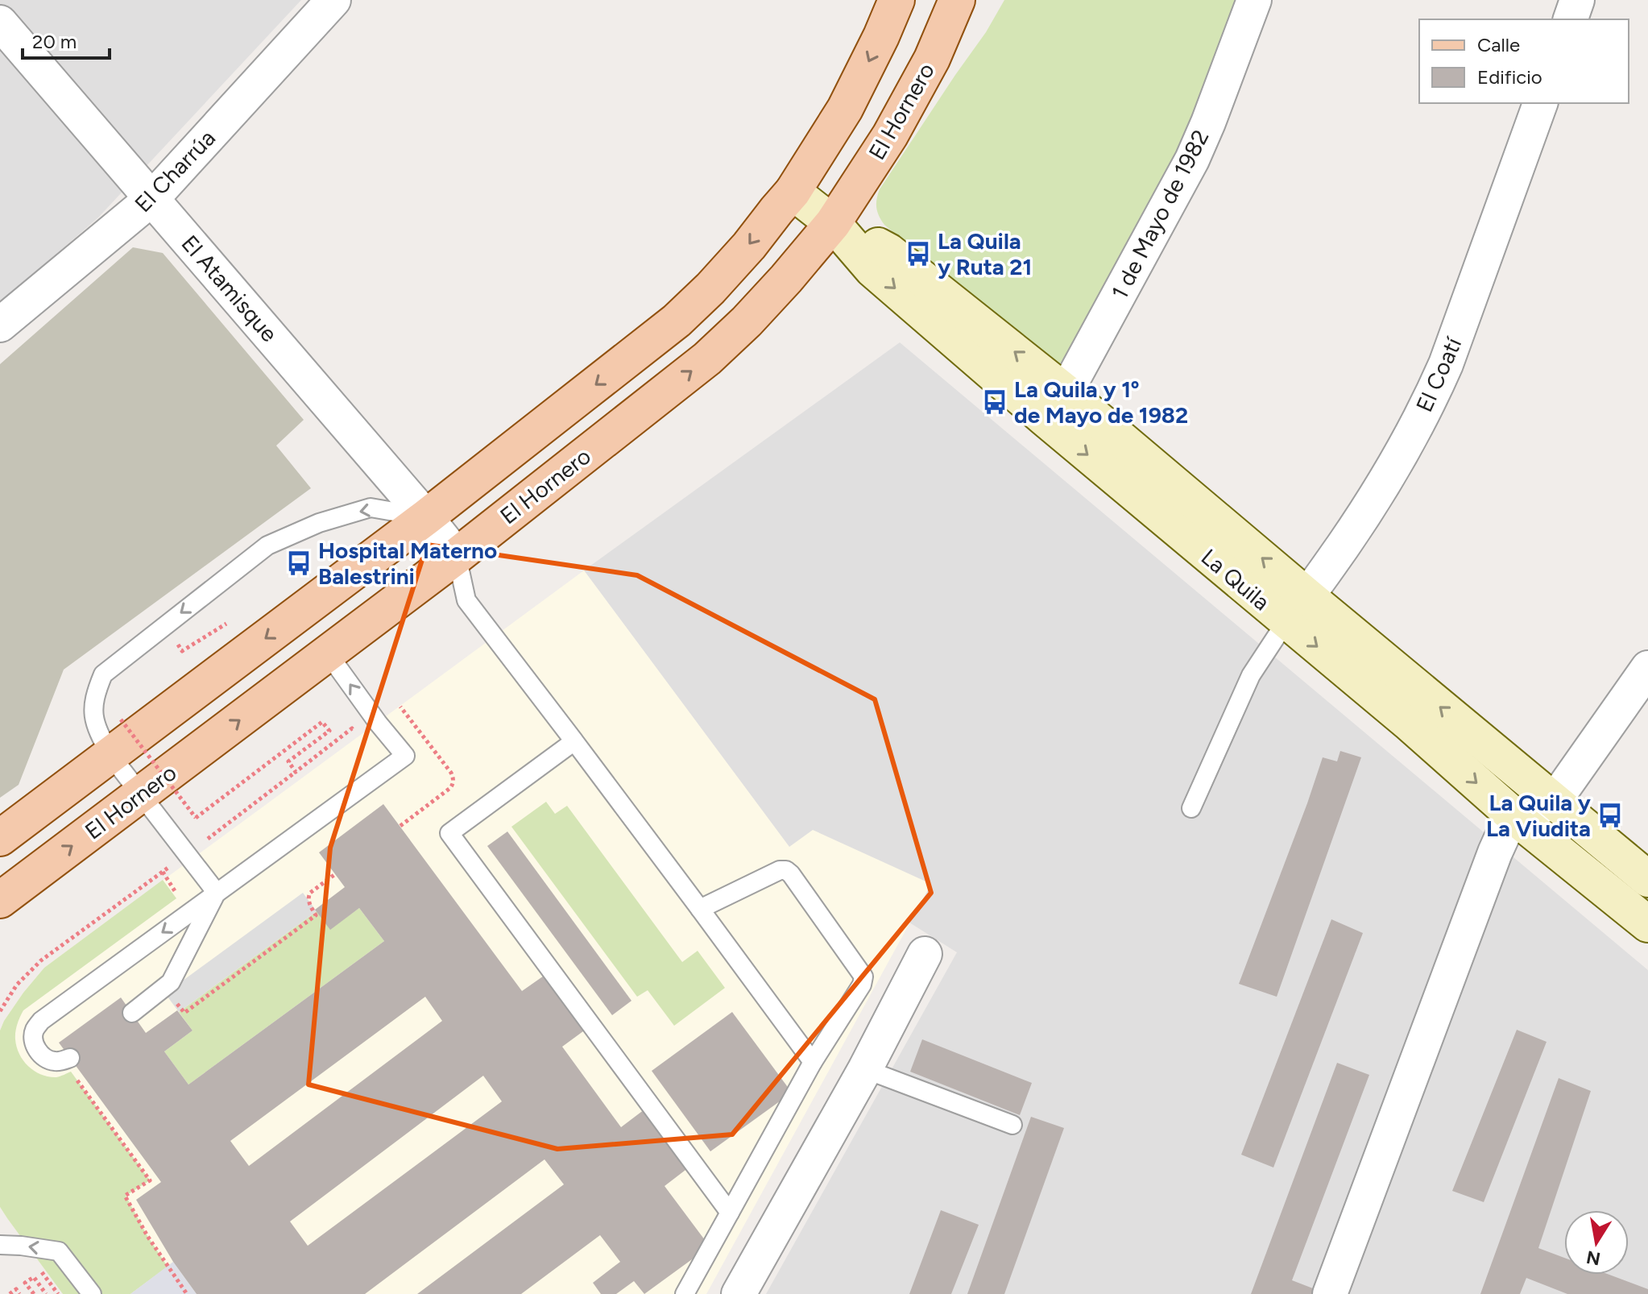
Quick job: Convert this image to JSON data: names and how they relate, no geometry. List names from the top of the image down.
{
  "streets": {
    "main road": ["El Hornero", "La Quila"],
    "street": [
      "El Charrúa",
      "1 de Mayo de 1982",
      "El Atamisque",
      "El Coatí"
    ]
  },
  "crossings": [
    ["El Hornero", "El Atamisque"],
    ["El Hornero", "La Quila"],
    ["El Charrúa", "El Atamisque"],
    ["1 de Mayo de 1982", "La Quila"],
    ["El Coatí", "La Quila"]
  ],
  "places": {
    "bus stop": [
      "La Quila y Ruta 21",
      "La Quila y 1º de Mayo de 1982",
      "Hospital Materno Balestrini",
      "La Quila y La Viudita"
    ]
  },
  "legend": ["Calle", "Edificio"],
  "scale_bar": "20 m",
  "north": "bottom"
}
